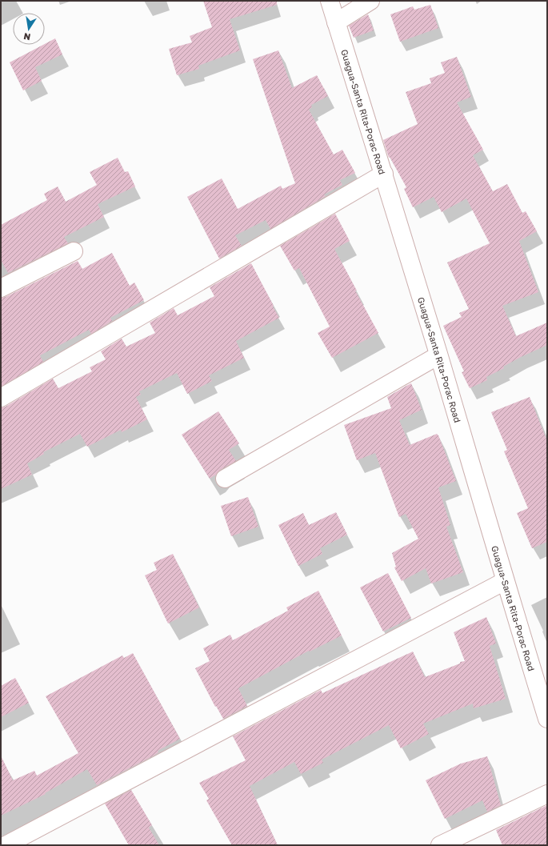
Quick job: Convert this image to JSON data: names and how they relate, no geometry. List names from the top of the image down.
{
  "streets": {
    "street": ["Guagua-Santa Rita-Porac Road"]
  },
  "north": "bottom"
}
